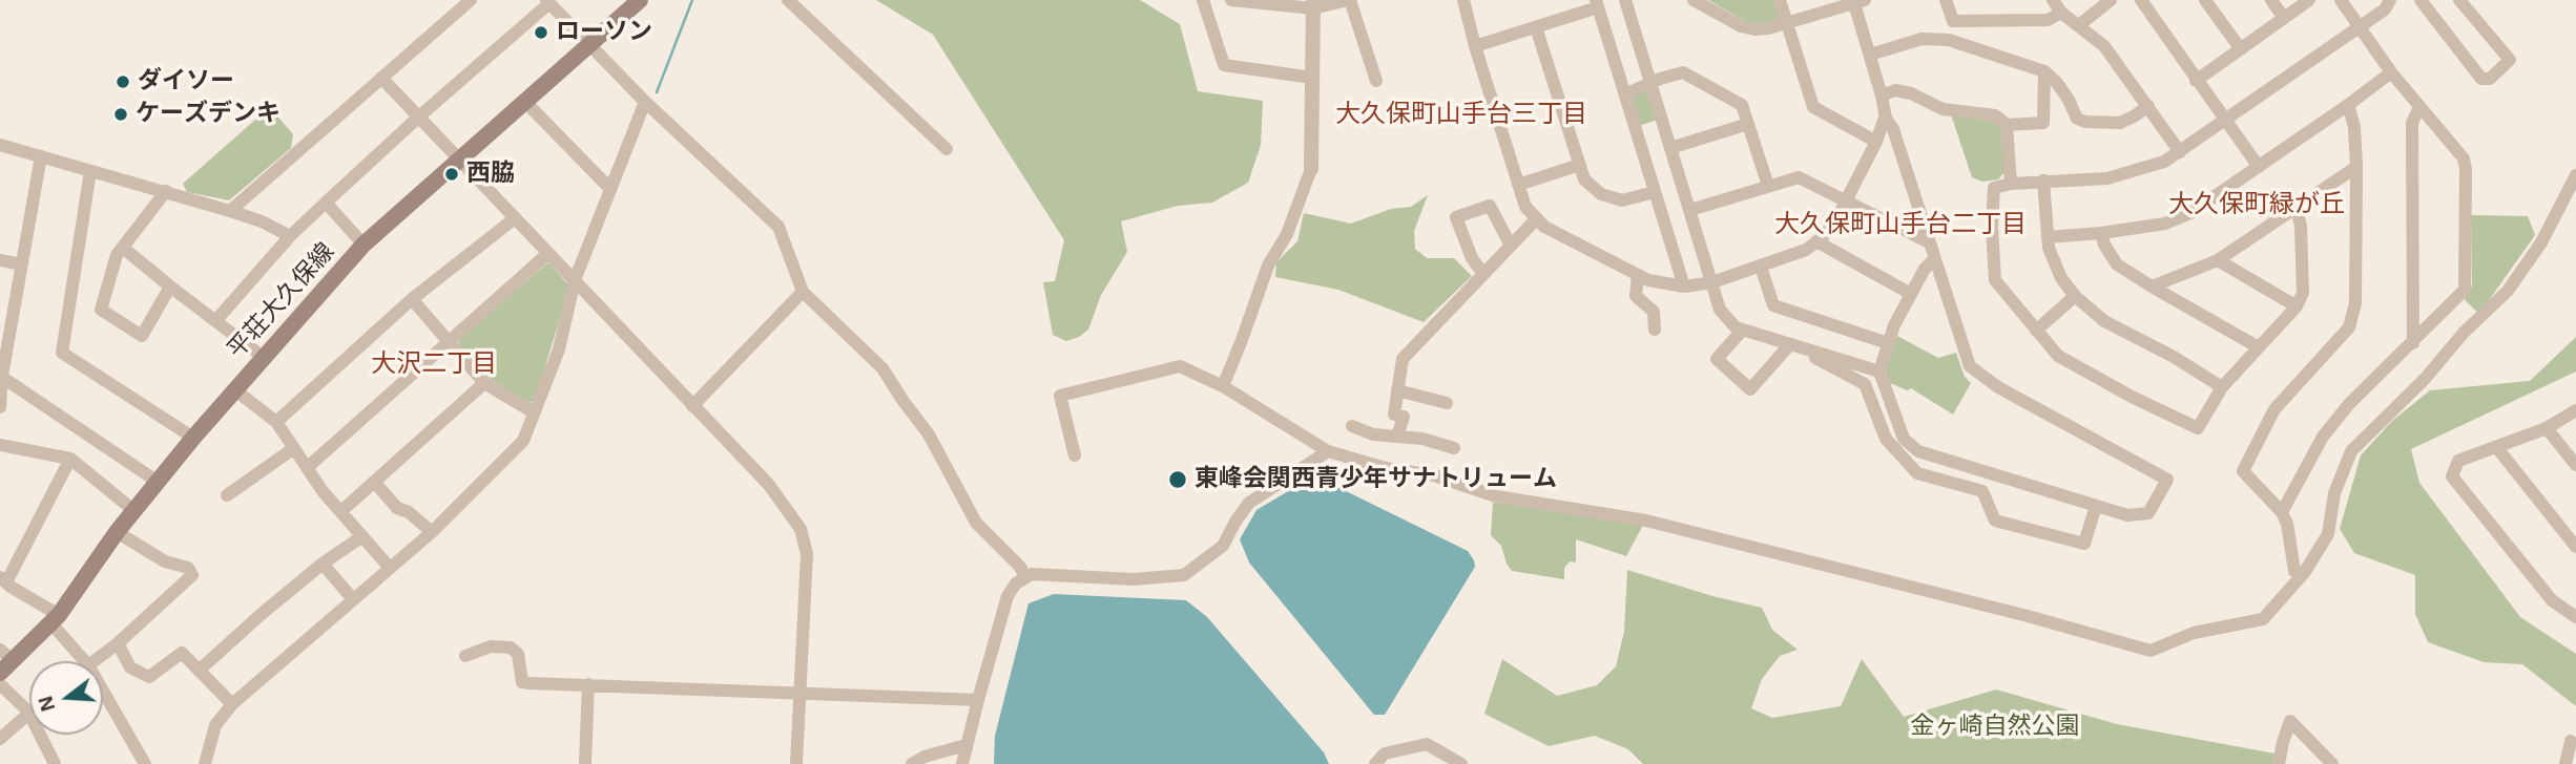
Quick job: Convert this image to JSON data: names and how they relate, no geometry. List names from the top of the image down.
{
  "streets": {
    "main road": ["平荘大久保線"]
  },
  "districts": [
    "大久保町山手台三丁目",
    "大久保町緑が丘",
    "大久保町山手台二丁目",
    "大沢二丁目"
  ],
  "parks": ["金ヶ崎自然公園"],
  "places": [
    "ローソン",
    "ダイソー",
    "ケーズデンキ",
    "西脇",
    "東峰会関西青少年サナトリューム"
  ],
  "north": "left"
}
